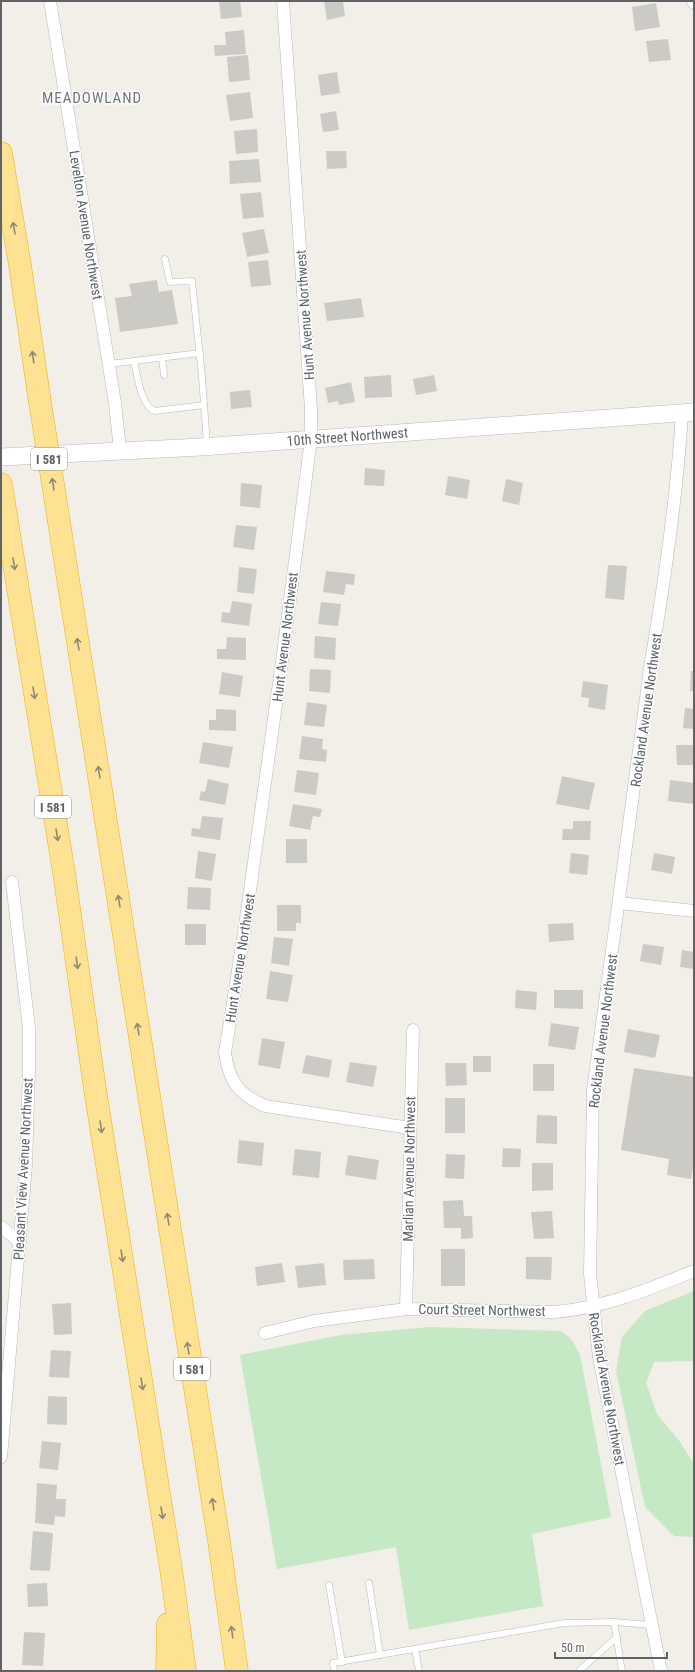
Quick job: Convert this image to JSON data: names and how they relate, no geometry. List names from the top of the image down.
{
  "streets": {
    "highway": ["I 581"],
    "main road": ["10th Street Northwest"],
    "street": [
      "Levelton Avenue Northwest",
      "Hunt Avenue Northwest",
      "Rockland Avenue Northwest",
      "Pleasant View Avenue Northwest",
      "Marlian Avenue Northwest",
      "Court Street Northwest"
    ]
  },
  "crossings": [
    ["Levelton Avenue Northwest", "10th Street Northwest"],
    ["Hunt Avenue Northwest", "10th Street Northwest"],
    ["Hunt Avenue Northwest", "Marlian Avenue Northwest"],
    ["10th Street Northwest", "Rockland Avenue Northwest"],
    ["Rockland Avenue Northwest", "Court Street Northwest"],
    ["Marlian Avenue Northwest", "Court Street Northwest"]
  ],
  "districts": ["MEADOWLAND"],
  "scale_bar": "50 m"
}
